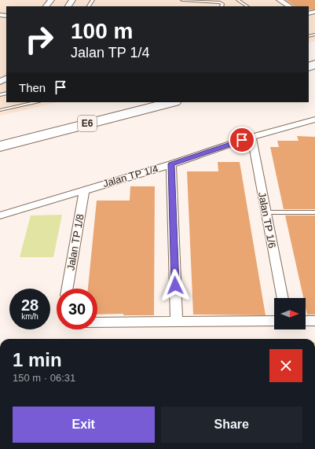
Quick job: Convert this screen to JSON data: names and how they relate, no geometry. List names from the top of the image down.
{
  "streets": {
    "highway": ["E6"],
    "street": ["Jalan TP 1/4", "Jalan TP 1/6", "Jalan TP 1/8"]
  },
  "crossings": [
    ["Jalan TP 1/4", "Jalan TP 1/6"],
    ["Jalan TP 1/4", "Jalan TP 1/8"]
  ],
  "north": "right",
  "page": {
    "turn": ["100 m", "Jalan TP 1/4"],
    "then": "Then",
    "speed": "28 km/h",
    "limit": "30",
    "heading": ["1 min", "150 m · 06:31"],
    "buttons": ["Exit", "Share"]
  }
}
